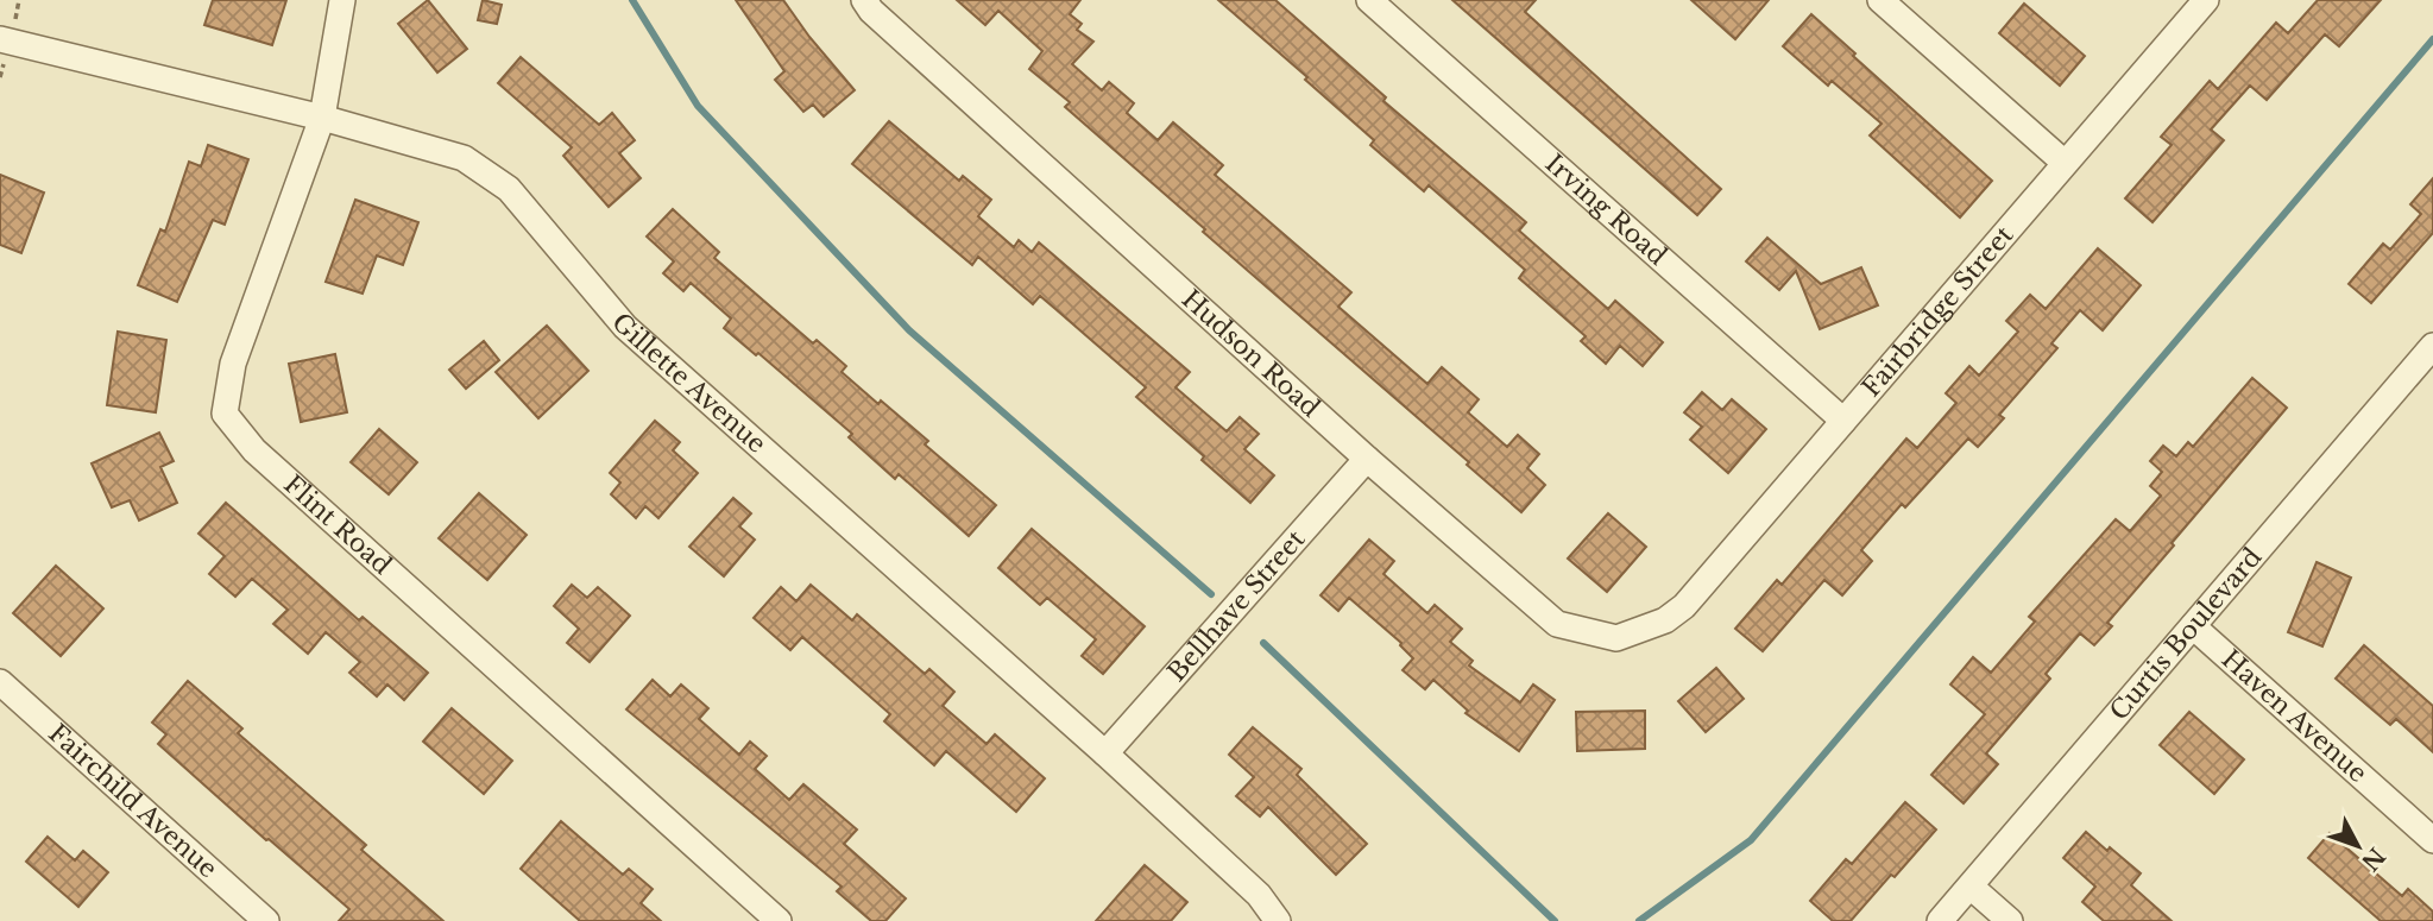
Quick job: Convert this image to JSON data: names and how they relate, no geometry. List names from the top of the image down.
{
  "streets": {
    "street": [
      "Irving Road",
      "Fairbridge Street",
      "Hudson Road",
      "Gillette Avenue",
      "Flint Road",
      "Bellhave Street",
      "Curtis Boulevard",
      "Haven Avenue",
      "Fairchild Avenue"
    ]
  },
  "crossings": [
    ["Irving Road", "Fairbridge Street"],
    ["Fairbridge Street", "Hudson Road"],
    ["Hudson Road", "Bellhave Street"],
    ["Gillette Avenue", "Flint Road"],
    ["Gillette Avenue", "Bellhave Street"],
    ["Curtis Boulevard", "Haven Avenue"]
  ],
  "north": "bottom right"
}
